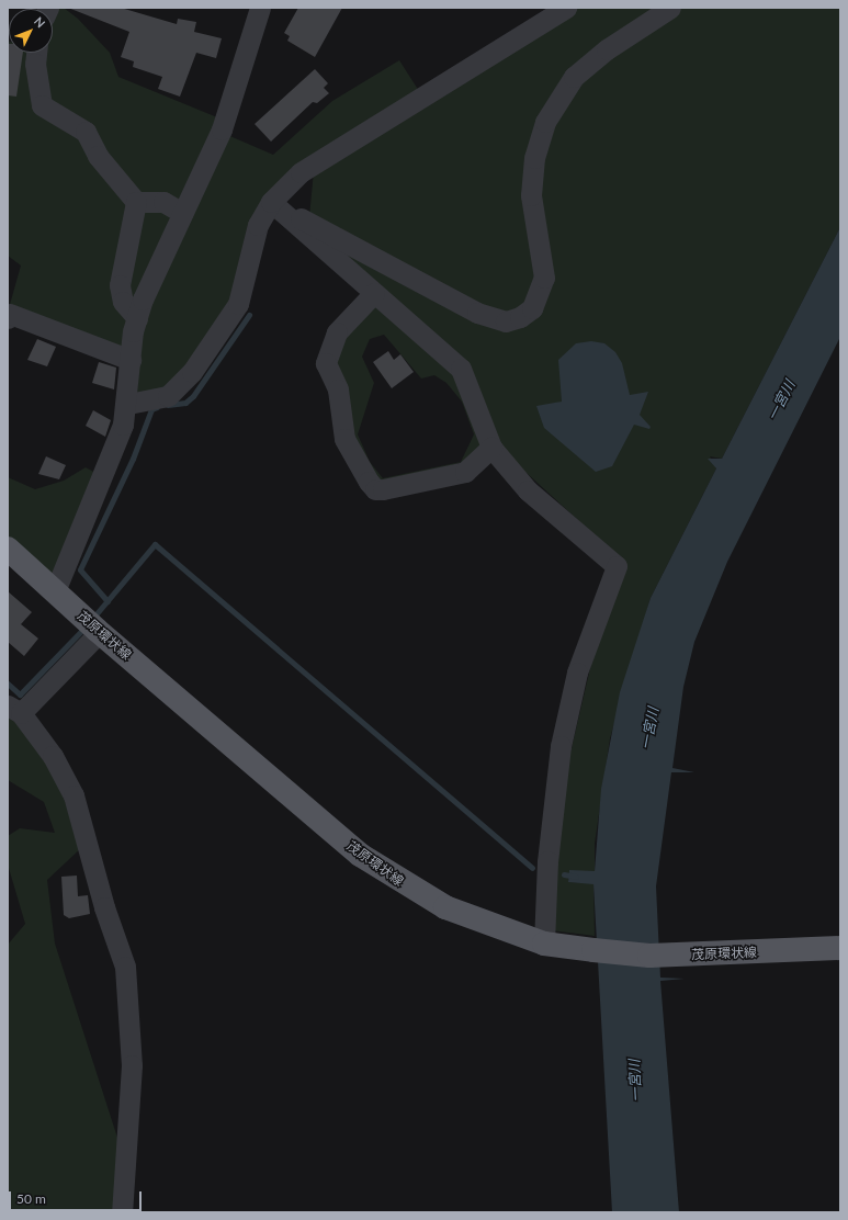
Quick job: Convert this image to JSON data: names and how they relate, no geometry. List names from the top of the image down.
{
  "streets": {
    "main road": ["茂原環状線"]
  },
  "water": ["一宮川"],
  "scale_bar": "50 m",
  "north": "top right"
}
